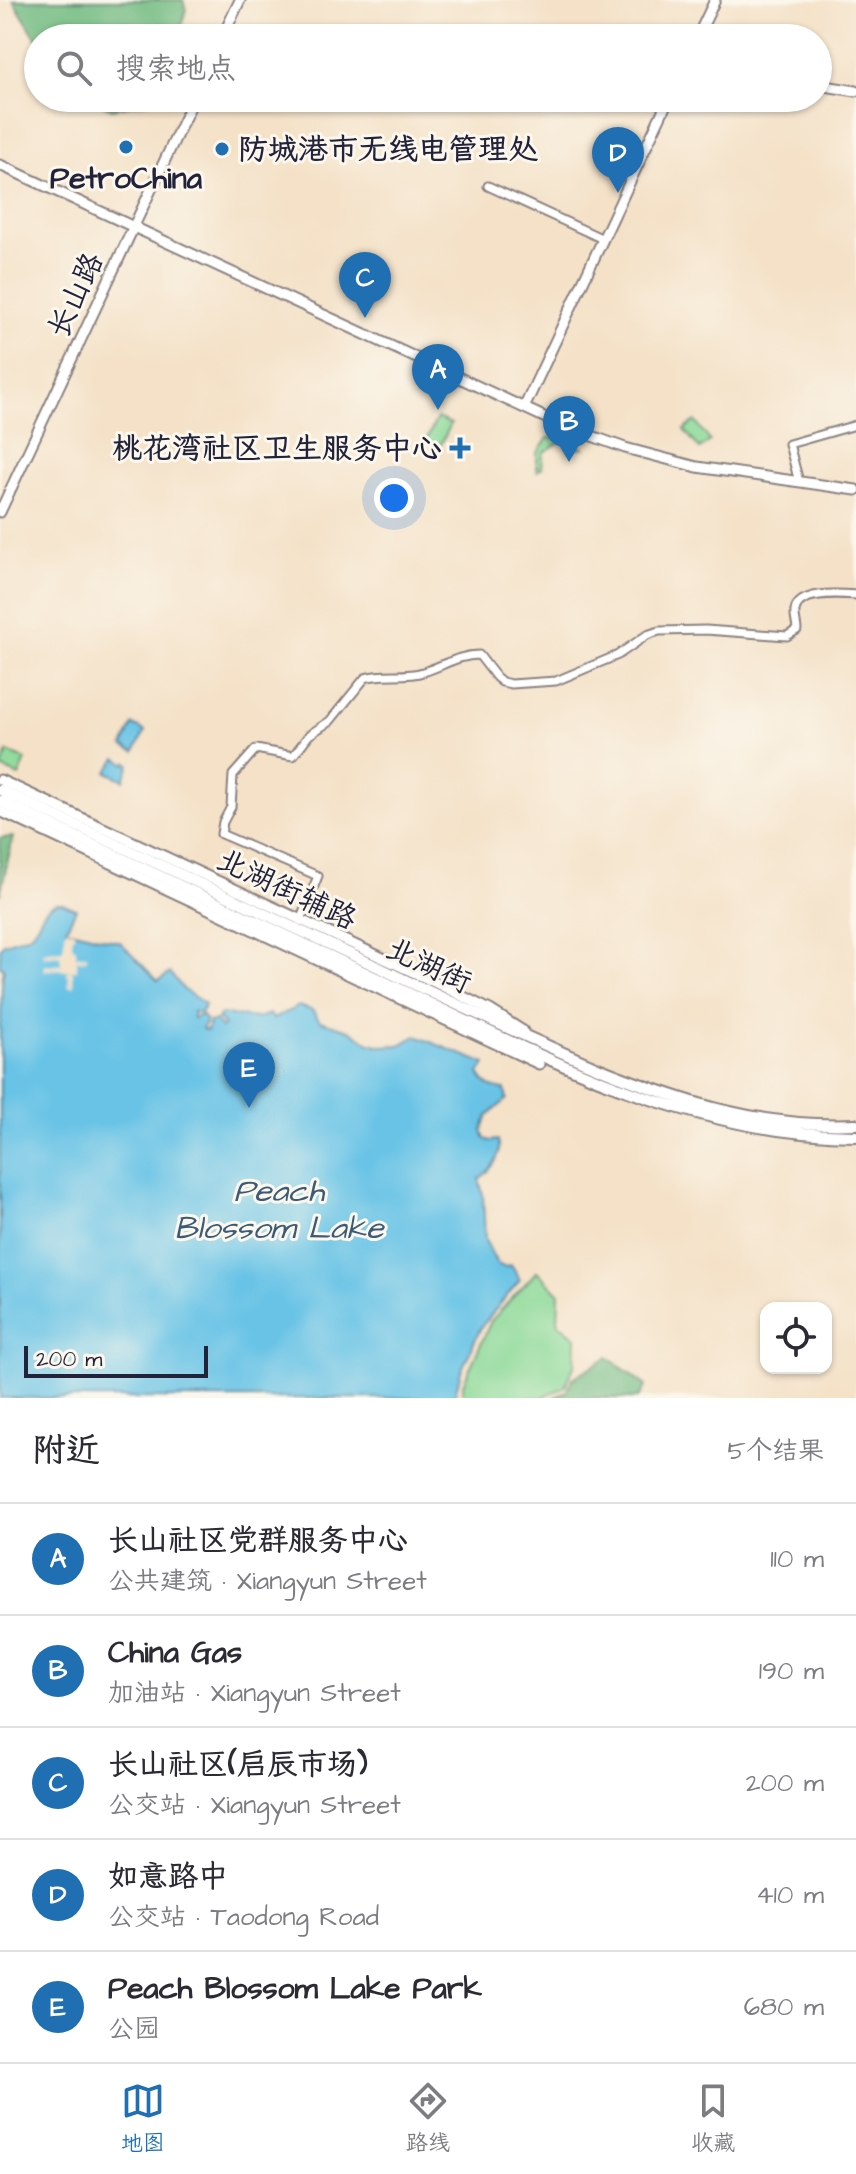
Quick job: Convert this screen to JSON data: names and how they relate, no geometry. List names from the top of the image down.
{
  "streets": {
    "main road": ["北湖街"],
    "street": ["长山路", "北湖街辅路"]
  },
  "crossings": [
    ["北湖街辅路", "北湖街"]
  ],
  "water": ["Peach Blossom Lake"],
  "places": {
    "other": ["PetroChina", "防城港市无线电管理处"],
    "health": ["桃花湾社区卫生服务中心"]
  },
  "scale_bar": "200 m",
  "page": {
    "search": "搜索地点",
    "pins": [
      "D",
      "C",
      "A",
      "B",
      "E"
    ],
    "scale": "200 m",
    "heading": ["附近", "5个结果"],
    "list": [
      {
        "mark": "A",
        "name": "长山社区党群服务中心",
        "note": "公共建筑 · Xiangyun Street",
        "value": "110 m"
      },
      {
        "mark": "B",
        "name": "China Gas",
        "note": "加油站 · Xiangyun Street",
        "value": "190 m"
      },
      {
        "mark": "C",
        "name": "长山社区(启辰市场)",
        "note": "公交站 · Xiangyun Street",
        "value": "200 m"
      },
      {
        "mark": "D",
        "name": "如意路中",
        "note": "公交站 · Taodong Road",
        "value": "410 m"
      },
      {
        "mark": "E",
        "name": "Peach Blossom Lake Park",
        "note": "公园",
        "value": "680 m"
      }
    ],
    "nav": ["地图", "路线", "收藏"]
  }
}
